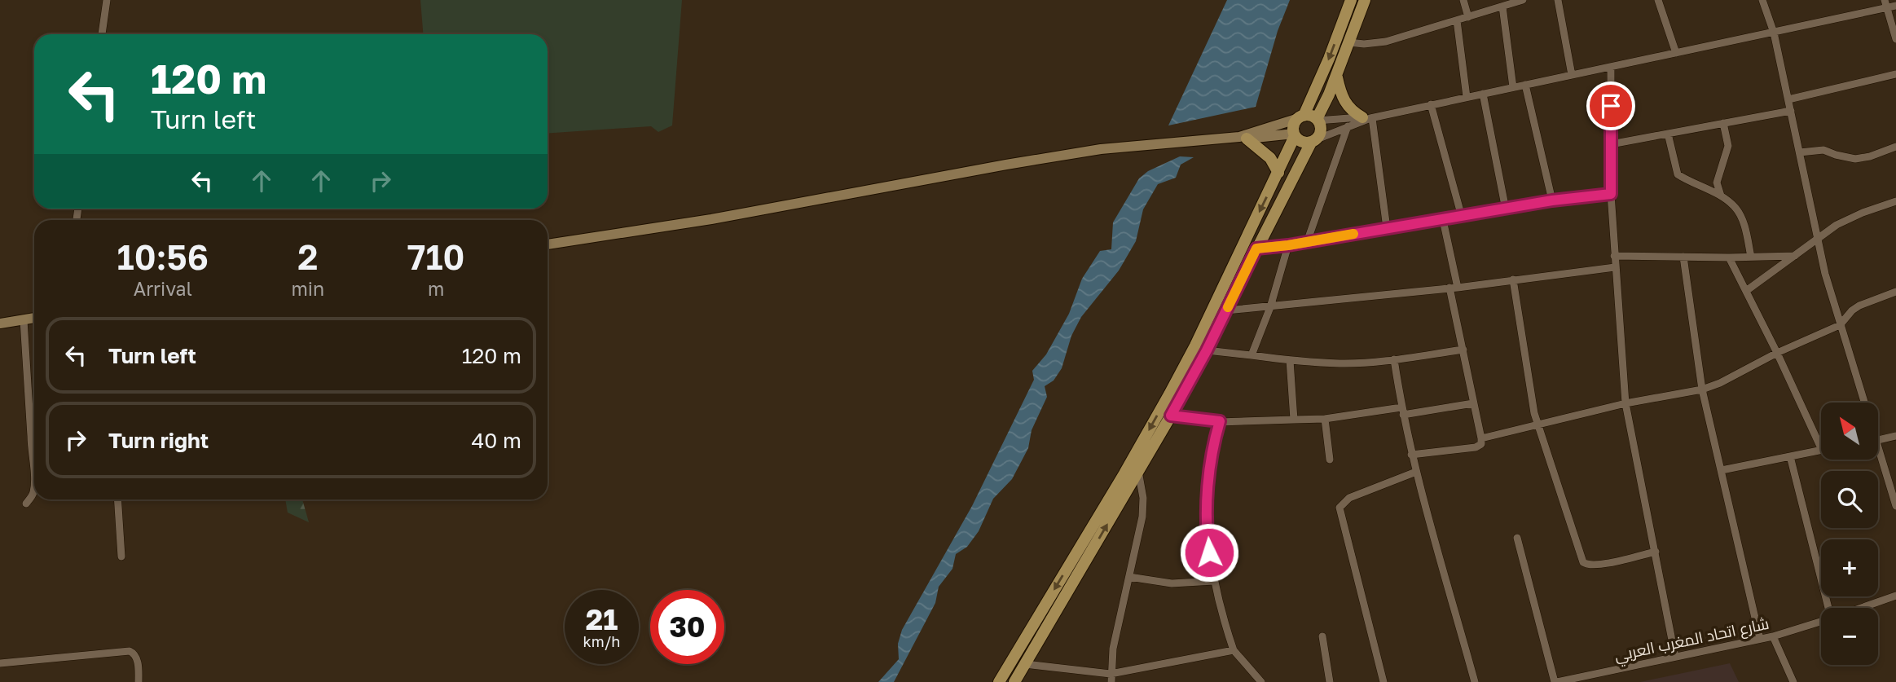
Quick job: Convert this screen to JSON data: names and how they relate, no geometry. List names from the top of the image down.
{
  "streets": {
    "street": ["شارع اتحاد المغرب العربي"]
  },
  "north": "top left",
  "page": {
    "turn": ["120 m", "Turn left"],
    "eta": [
      "10:56",
      "Arrival",
      "2",
      "min",
      "710",
      "m"
    ],
    "list": [
      {
        "name": "Turn left",
        "value": "120 m"
      },
      {
        "name": "Turn right",
        "value": "40 m"
      }
    ],
    "map_buttons": ["+", "−"],
    "speed": "21 km/h",
    "limit": "30"
  }
}
